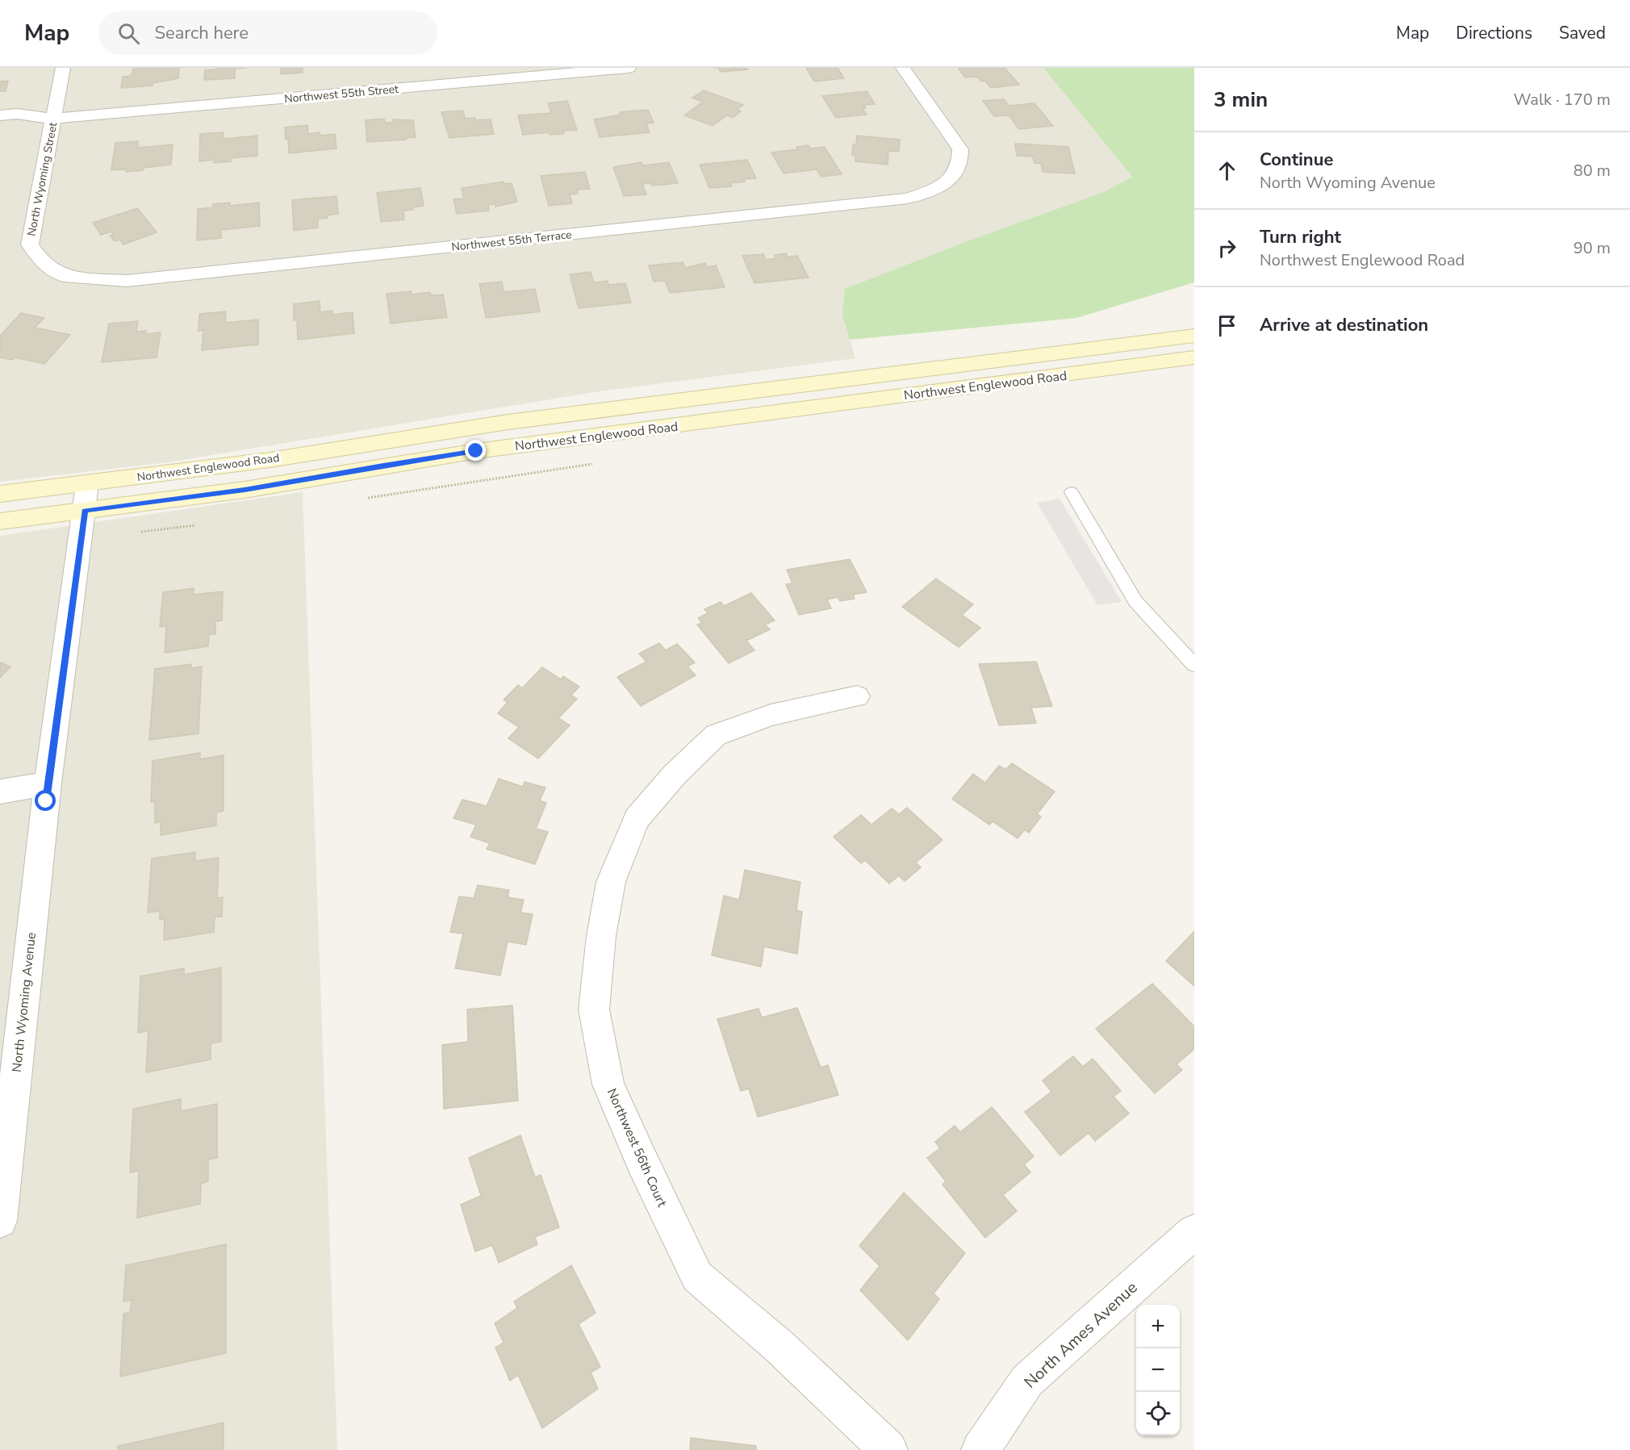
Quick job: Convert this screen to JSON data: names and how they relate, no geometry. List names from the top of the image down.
{
  "streets": {
    "main road": ["Northwest Englewood Road"],
    "street": [
      "Northwest 55th Street",
      "North Wyoming Street",
      "Northwest 55th Terrace",
      "North Wyoming Avenue",
      "Northwest 56th Court",
      "North Ames Avenue"
    ]
  },
  "crossings": [
    ["Northwest 55th Street", "North Wyoming Street"],
    ["North Wyoming Street", "Northwest 55th Terrace"],
    ["Northwest Englewood Road", "North Wyoming Avenue"]
  ],
  "page": {
    "header": "Map",
    "search": "Search here",
    "nav": ["Map", "Directions", "Saved"],
    "heading": ["3 min", "Walk · 170 m"],
    "list": [
      ["Continue", "North Wyoming Avenue", "80 m"],
      ["Turn right", "Northwest Englewood Road", "90 m"],
      "Arrive at destination"
    ],
    "map_buttons": ["+", "−"]
  }
}
